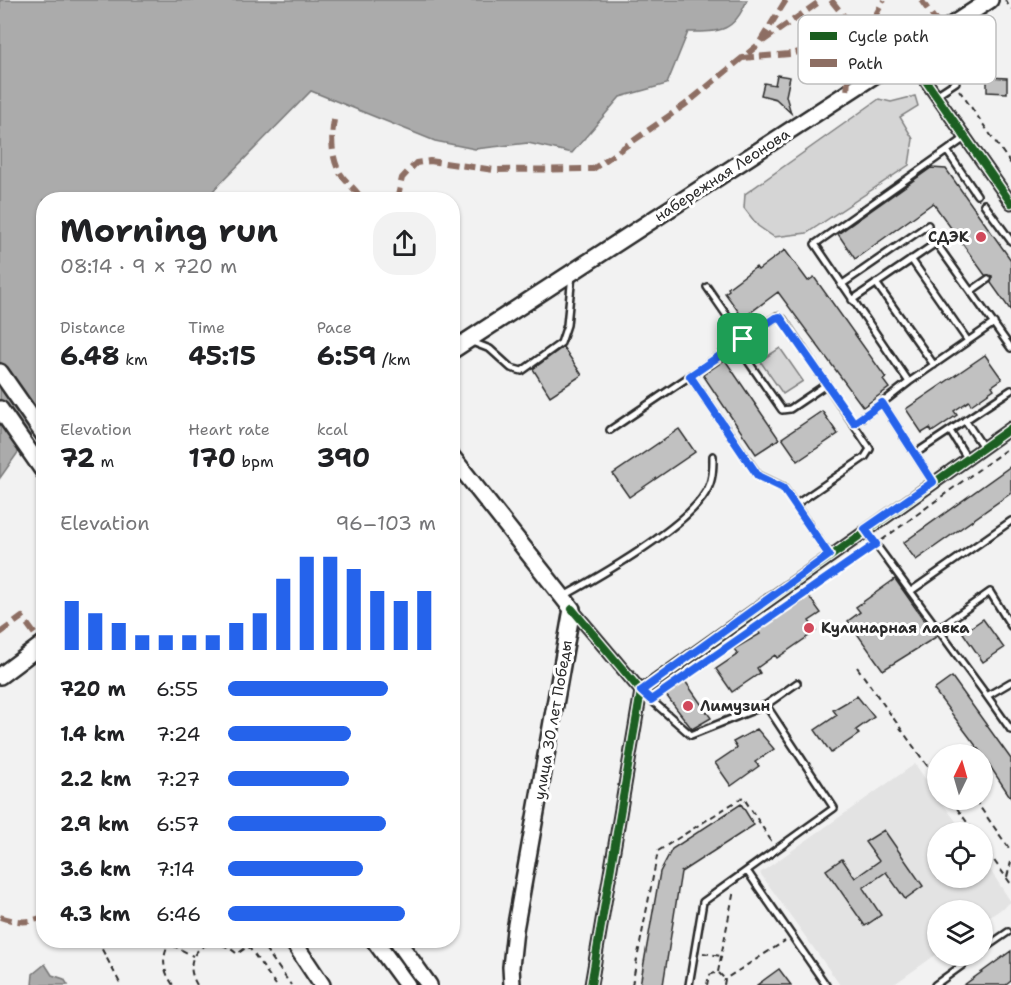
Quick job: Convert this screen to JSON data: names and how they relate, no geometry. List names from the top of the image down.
{
  "streets": {
    "main road": ["набережная Леонова", "улица 30 лет Победы"]
  },
  "places": ["СДЭК", "Кулинарная лавка", "Лимузин"],
  "legend": ["Cycle path", "Path"],
  "north": "top",
  "page": {
    "heading": ["Morning run", "08:14 · 9 × 720 m"],
    "stats": [
      ["Distance", "6.48 km"],
      ["Time", "45:15"],
      ["Pace", "6:59 /km"],
      ["Elevation", "72 m"],
      ["Heart rate", "170 bpm"],
      ["kcal", "390"]
    ],
    "chart": ["Elevation", "96–103 m"],
    "list": [
      {
        "name": "720 m",
        "note": "6:55"
      },
      {
        "name": "1.4 km",
        "note": "7:24"
      },
      {
        "name": "2.2 km",
        "note": "7:27"
      },
      {
        "name": "2.9 km",
        "note": "6:57"
      },
      {
        "name": "3.6 km",
        "note": "7:14"
      },
      {
        "name": "4.3 km",
        "note": "6:46"
      }
    ]
  }
}
